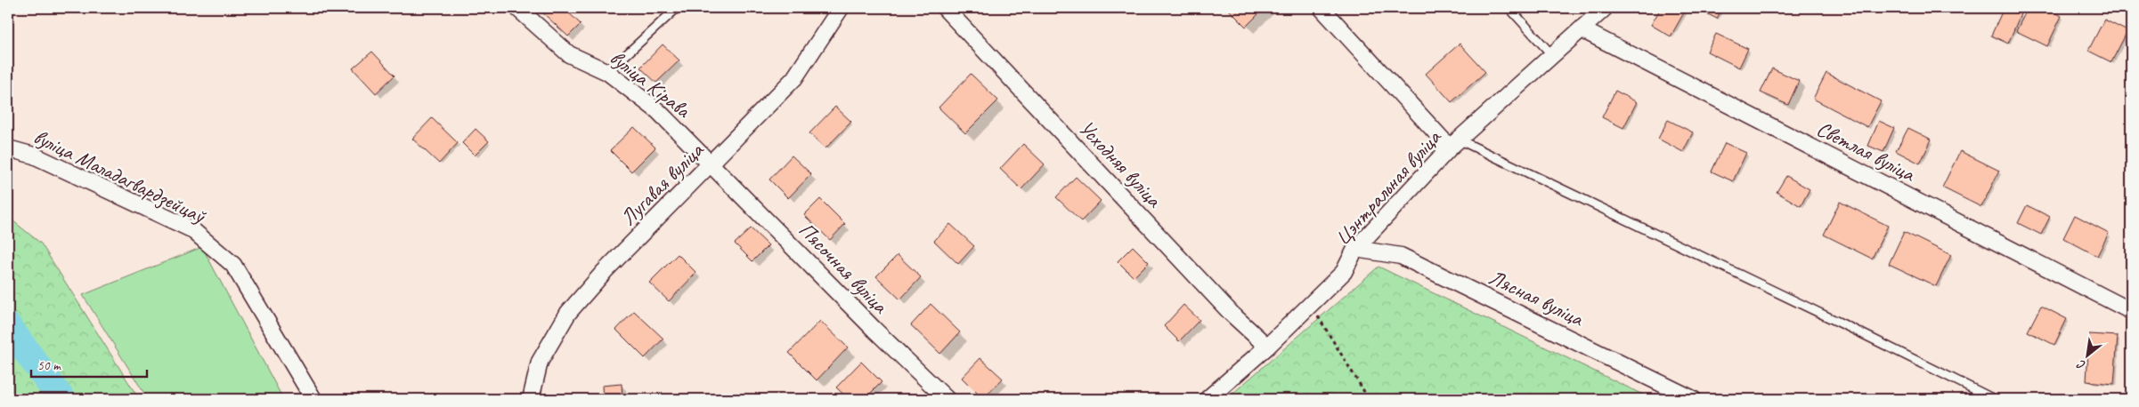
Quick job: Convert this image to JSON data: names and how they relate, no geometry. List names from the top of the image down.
{
  "streets": {
    "street": [
      "вуліца Кірава",
      "Светлая вуліца",
      "Усходняя вуліца",
      "вуліца Маладагвардзейцаў",
      "Лугавая вуліца",
      "Цэнтральная вуліца",
      "Пясочная вуліца",
      "Лясная вуліца"
    ]
  },
  "crossings": [
    ["вуліца Кірава", "Лугавая вуліца"],
    ["вуліца Кірава", "Пясочная вуліца"],
    ["Светлая вуліца", "Цэнтральная вуліца"],
    ["Усходняя вуліца", "Цэнтральная вуліца"],
    ["Лугавая вуліца", "Пясочная вуліца"],
    ["Цэнтральная вуліца", "Лясная вуліца"]
  ],
  "scale_bar": "50 m",
  "north": "bottom left"
}
